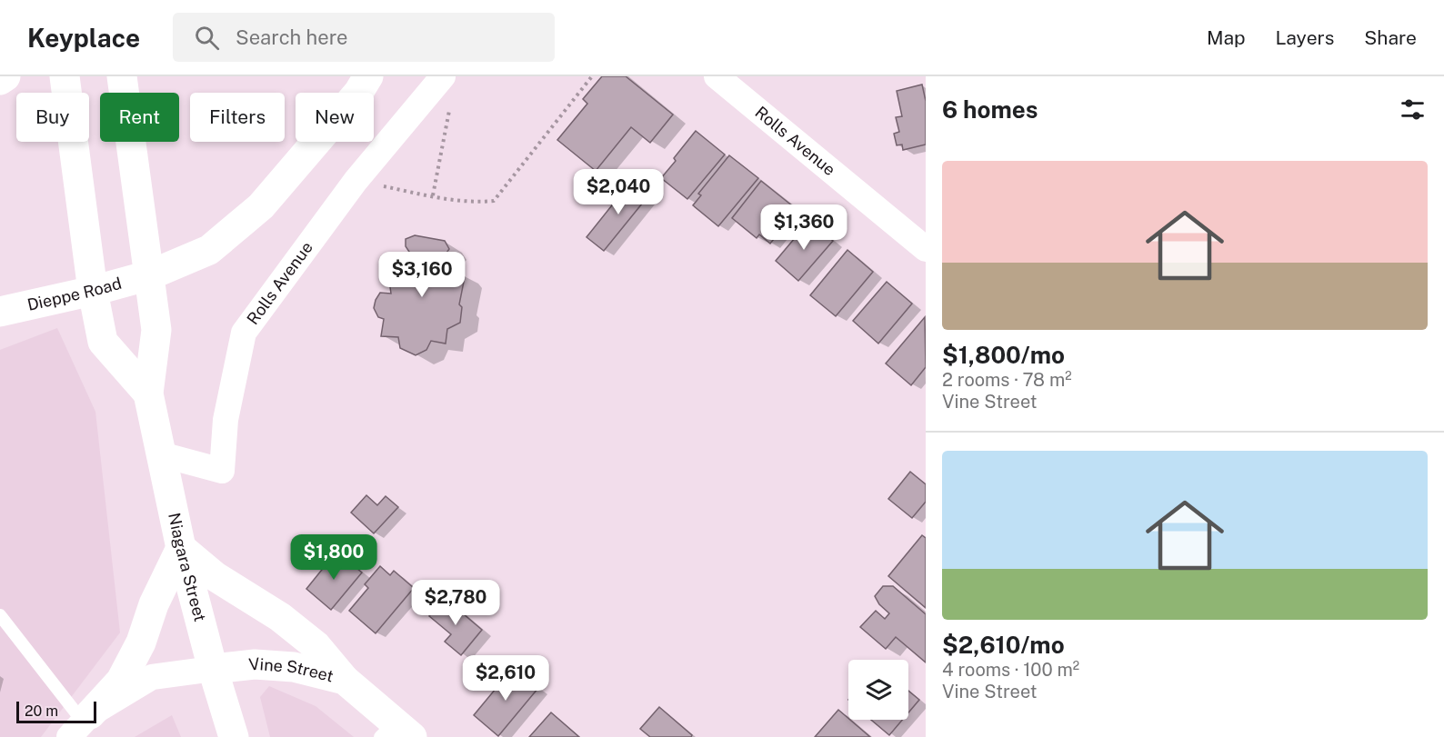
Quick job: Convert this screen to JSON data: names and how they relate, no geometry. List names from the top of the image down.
{
  "streets": {
    "main road": ["Dieppe Road", "Niagara Street", "Vine Street"],
    "street": ["Rolls Avenue"]
  },
  "crossings": [
    ["Rolls Avenue", "Niagara Street"],
    ["Dieppe Road", "Niagara Street"],
    ["Niagara Street", "Vine Street"]
  ],
  "scale_bar": "20 m",
  "page": {
    "header": "Keyplace",
    "search": "Search here",
    "nav": ["Map", "Layers", "Share"],
    "heading": "6 homes",
    "chip": [
      "Buy",
      "Rent",
      "Filters",
      "New"
    ],
    "list": [
      {
        "name": "$1,800/mo",
        "note": "2 rooms · 78 m² · Vine Street"
      },
      {
        "name": "$2,610/mo",
        "note": "4 rooms · 100 m² · Vine Street"
      }
    ],
    "price": [
      "$2,040",
      "$1,360",
      "$3,160",
      "$1,800",
      "$2,780",
      "$2,610"
    ],
    "scale": "20 m"
  }
}
